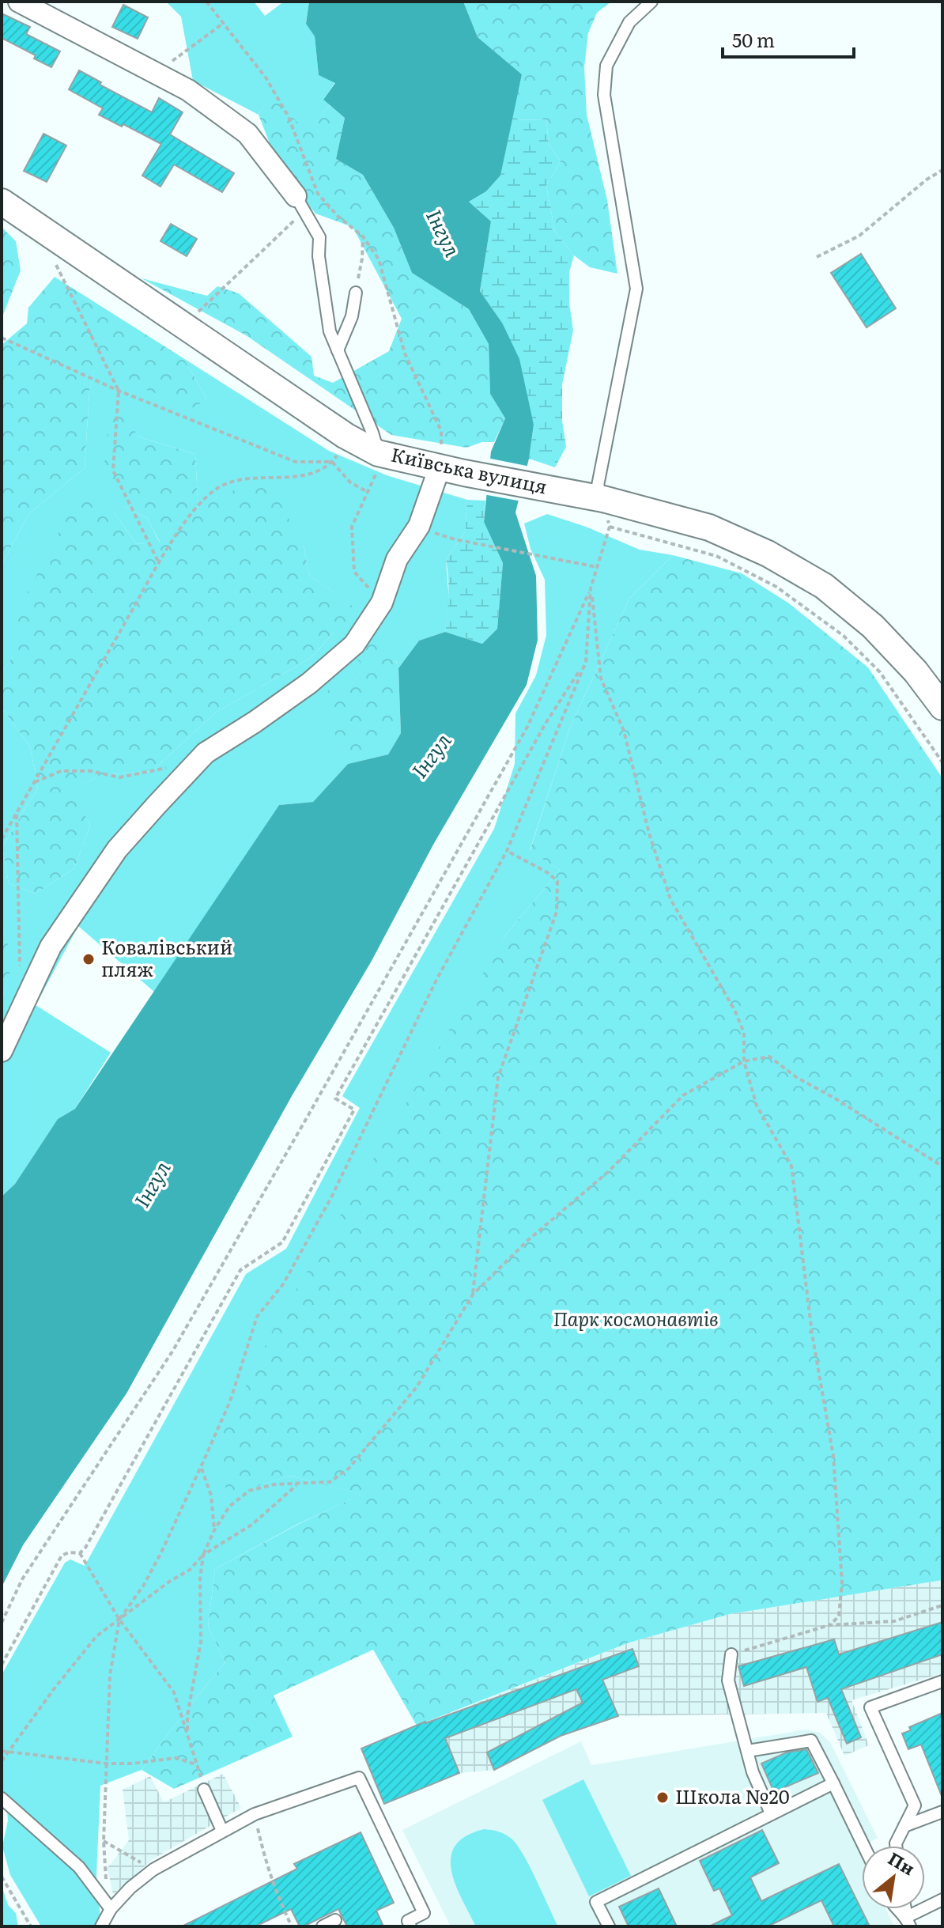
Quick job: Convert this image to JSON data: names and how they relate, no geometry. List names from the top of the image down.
{
  "streets": {
    "street": ["Київська вулиця"]
  },
  "water": ["Інгул"],
  "parks": ["Парк космонавтів"],
  "places": ["Ковалівський пляж", "Школа №20"],
  "scale_bar": "50 m",
  "north": "top right"
}
